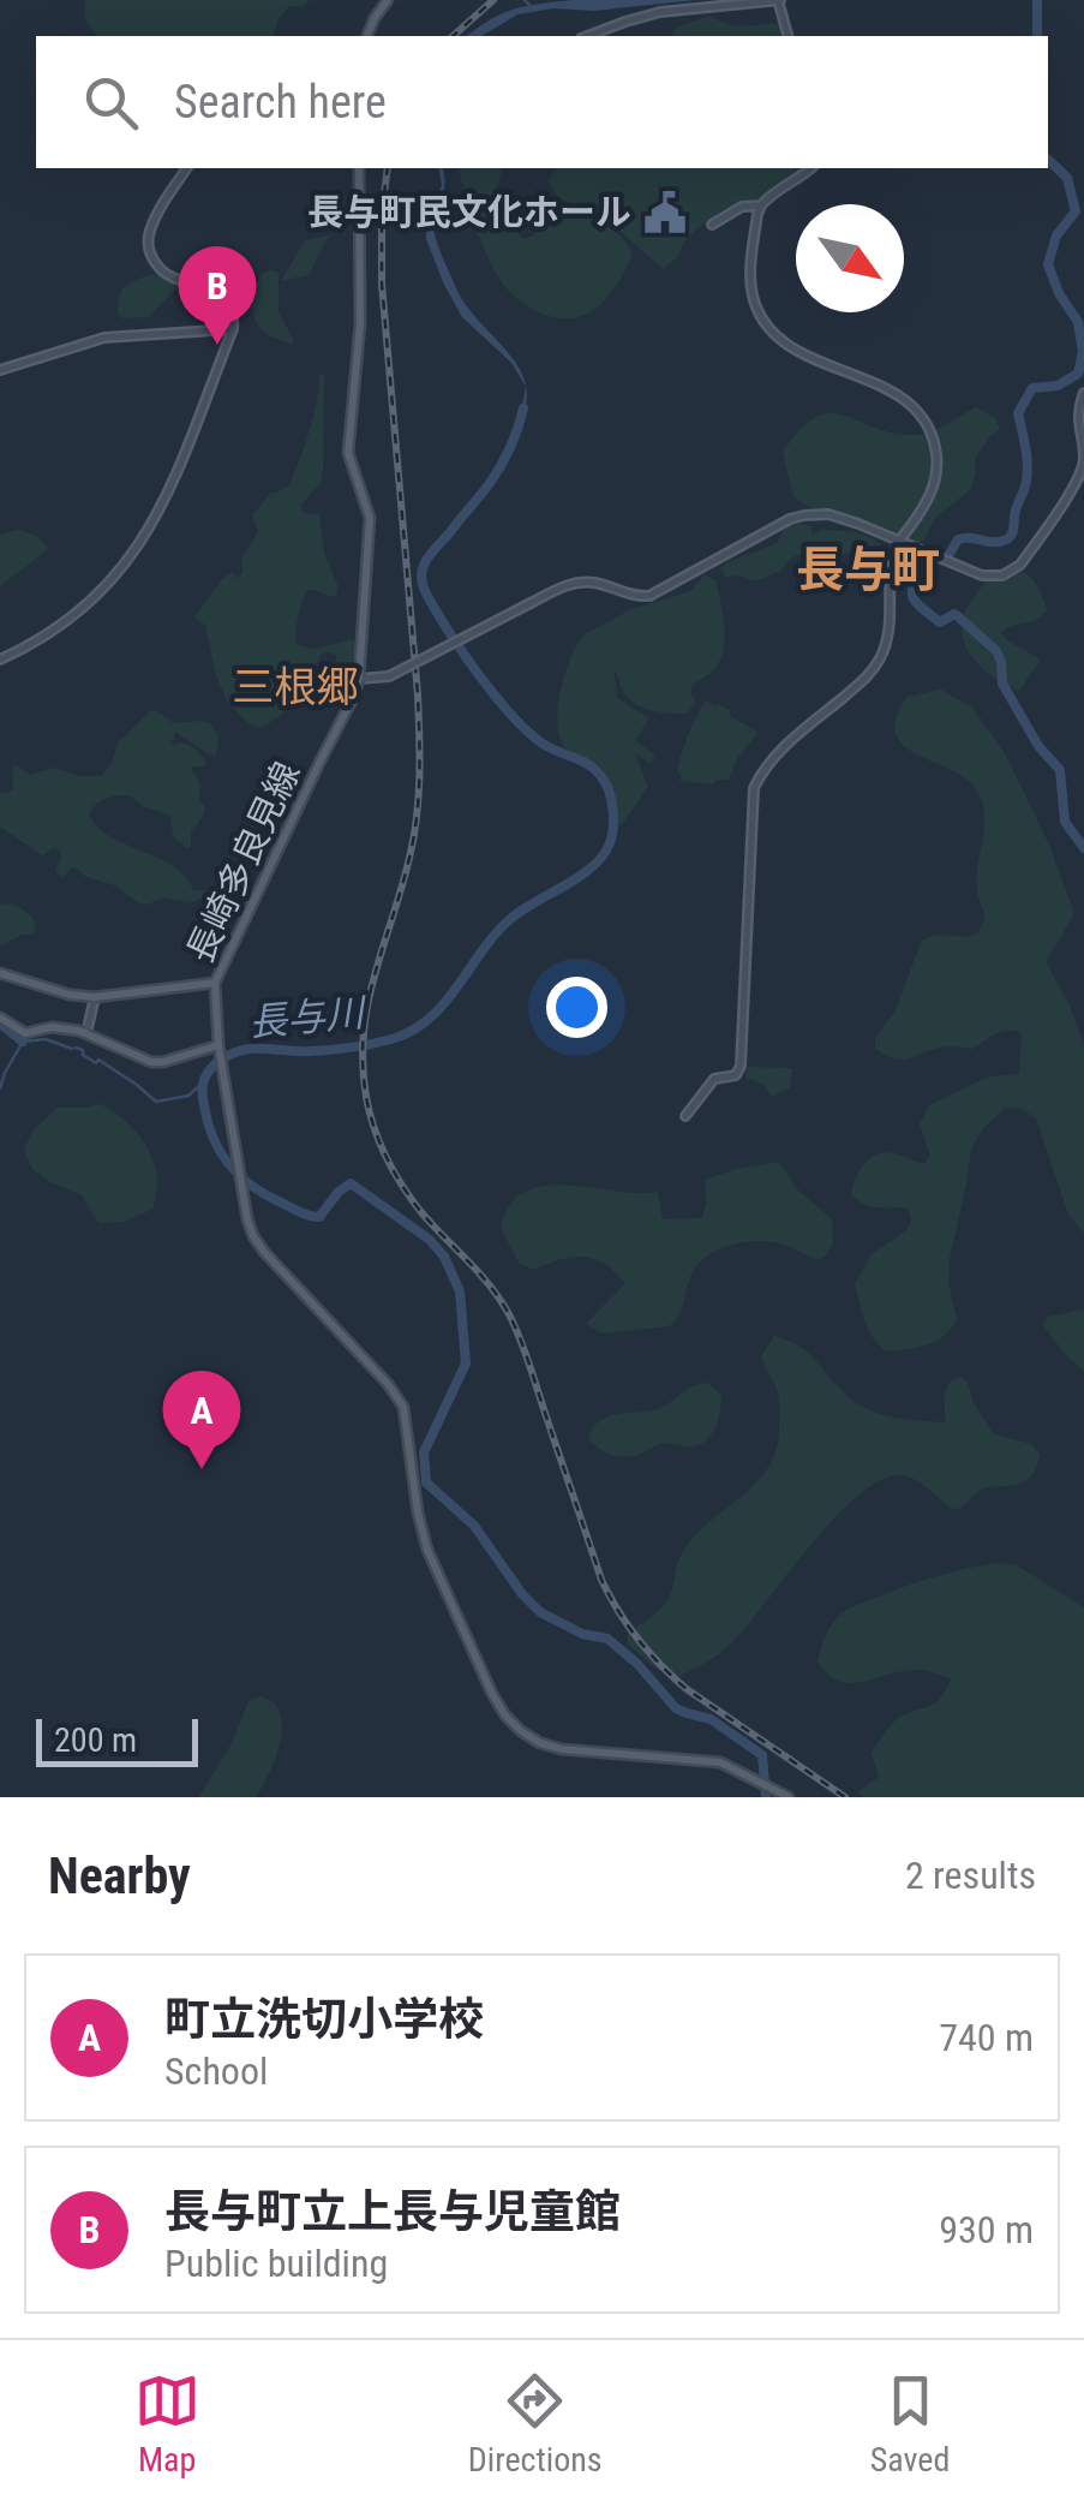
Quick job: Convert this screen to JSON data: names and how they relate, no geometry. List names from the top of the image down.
{
  "streets": {
    "main road": ["長崎多良見線"]
  },
  "districts": ["長与町", "三根郷"],
  "water": ["長与川"],
  "places": {
    "public building": ["長与町民文化ホール"]
  },
  "scale_bar": "200 m",
  "north": "bottom right",
  "page": {
    "search": "Search here",
    "pins": ["B", "A"],
    "scale": "200 m",
    "heading": ["Nearby", "2 results"],
    "list": [
      {
        "mark": "A",
        "name": "町立洗切小学校",
        "note": "School",
        "value": "740 m"
      },
      {
        "mark": "B",
        "name": "長与町立上長与児童館",
        "note": "Public building",
        "value": "930 m"
      }
    ],
    "nav": ["Map", "Directions", "Saved"]
  }
}
